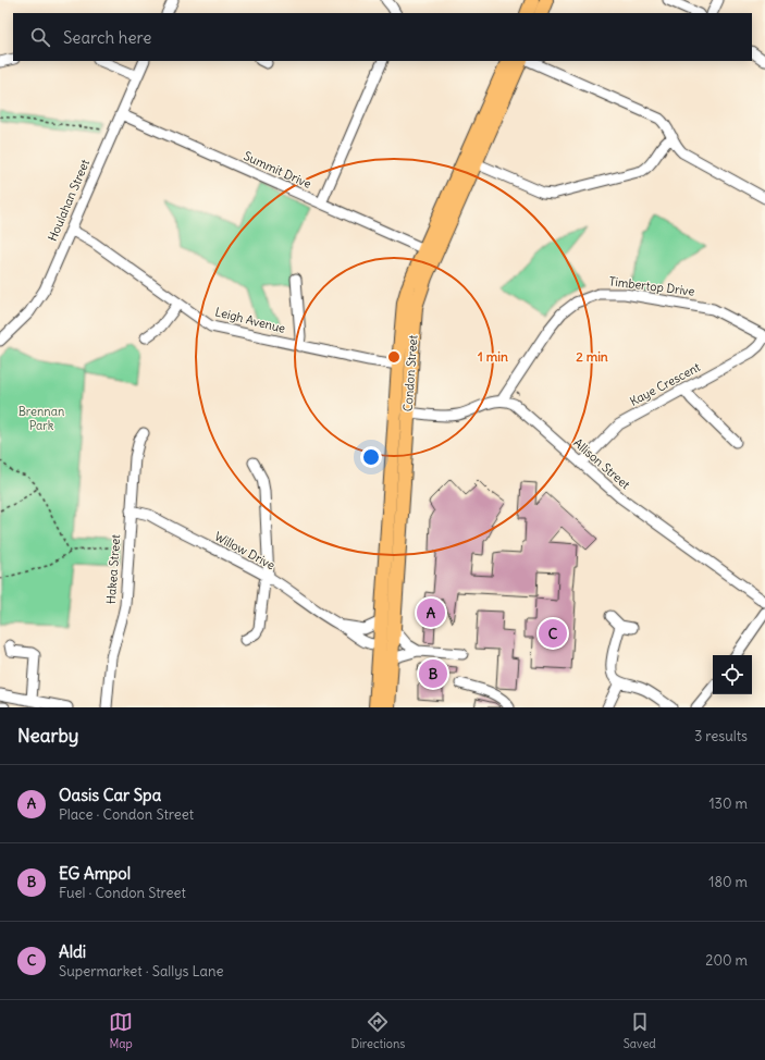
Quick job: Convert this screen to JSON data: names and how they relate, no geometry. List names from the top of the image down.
{
  "streets": {
    "main road": ["Condon Street"],
    "street": [
      "Summit Drive",
      "Houlahan Street",
      "Timbertop Drive",
      "Leigh Avenue",
      "Kaye Crescent",
      "Allison Street",
      "Willow Drive",
      "Hakea Street"
    ]
  },
  "crossings": [
    ["Summit Drive", "Houlahan Street"],
    ["Summit Drive", "Condon Street"],
    ["Houlahan Street", "Leigh Avenue"],
    ["Timbertop Drive", "Kaye Crescent"],
    ["Timbertop Drive", "Allison Street"],
    ["Leigh Avenue", "Condon Street"],
    ["Condon Street", "Willow Drive"],
    ["Kaye Crescent", "Allison Street"],
    ["Willow Drive", "Hakea Street"]
  ],
  "parks": ["Brennan Park"],
  "page": {
    "search": "Search here",
    "pins": ["A", "C", "B"],
    "heading": ["Nearby", "3 results"],
    "list": [
      {
        "mark": "A",
        "name": "Oasis Car Spa",
        "note": "Place · Condon Street",
        "value": "130 m"
      },
      {
        "mark": "B",
        "name": "EG Ampol",
        "note": "Fuel · Condon Street",
        "value": "180 m"
      },
      {
        "mark": "C",
        "name": "Aldi",
        "note": "Supermarket · Sallys Lane",
        "value": "200 m"
      }
    ],
    "nav": ["Map", "Directions", "Saved"]
  },
  "rings": ["1 min", "2 min"]
}
